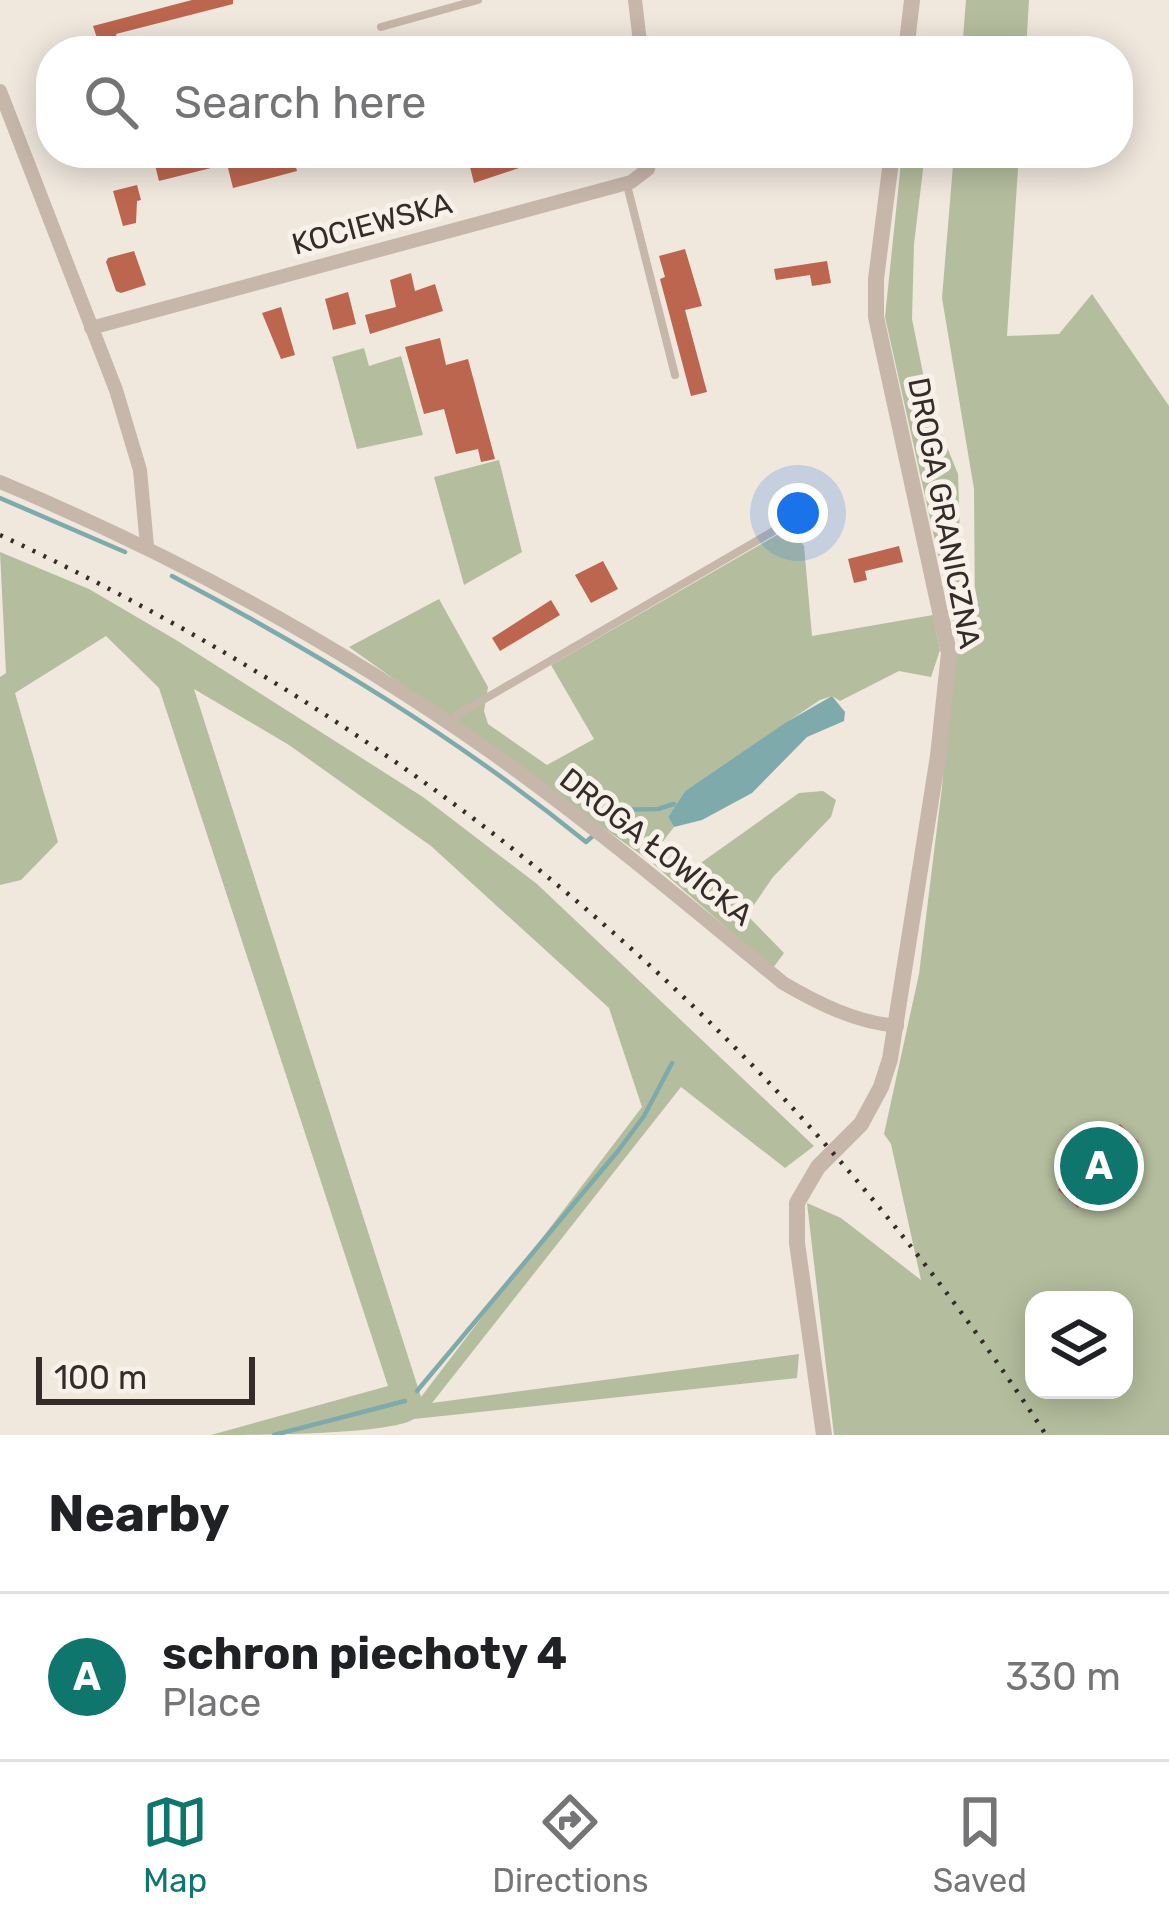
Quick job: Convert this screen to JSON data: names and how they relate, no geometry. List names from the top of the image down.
{
  "streets": {
    "street": ["KOCIEWSKA", "DROGA GRANICZNA", "DROGA ŁOWICKA"]
  },
  "crossings": [
    ["DROGA GRANICZNA", "DROGA ŁOWICKA"]
  ],
  "scale_bar": "100 m",
  "page": {
    "search": "Search here",
    "pins": "A",
    "scale": "100 m",
    "heading": "Nearby",
    "list": [
      {
        "mark": "A",
        "name": "schron piechoty 4",
        "note": "Place",
        "value": "330 m"
      }
    ],
    "nav": ["Map", "Directions", "Saved"]
  }
}
